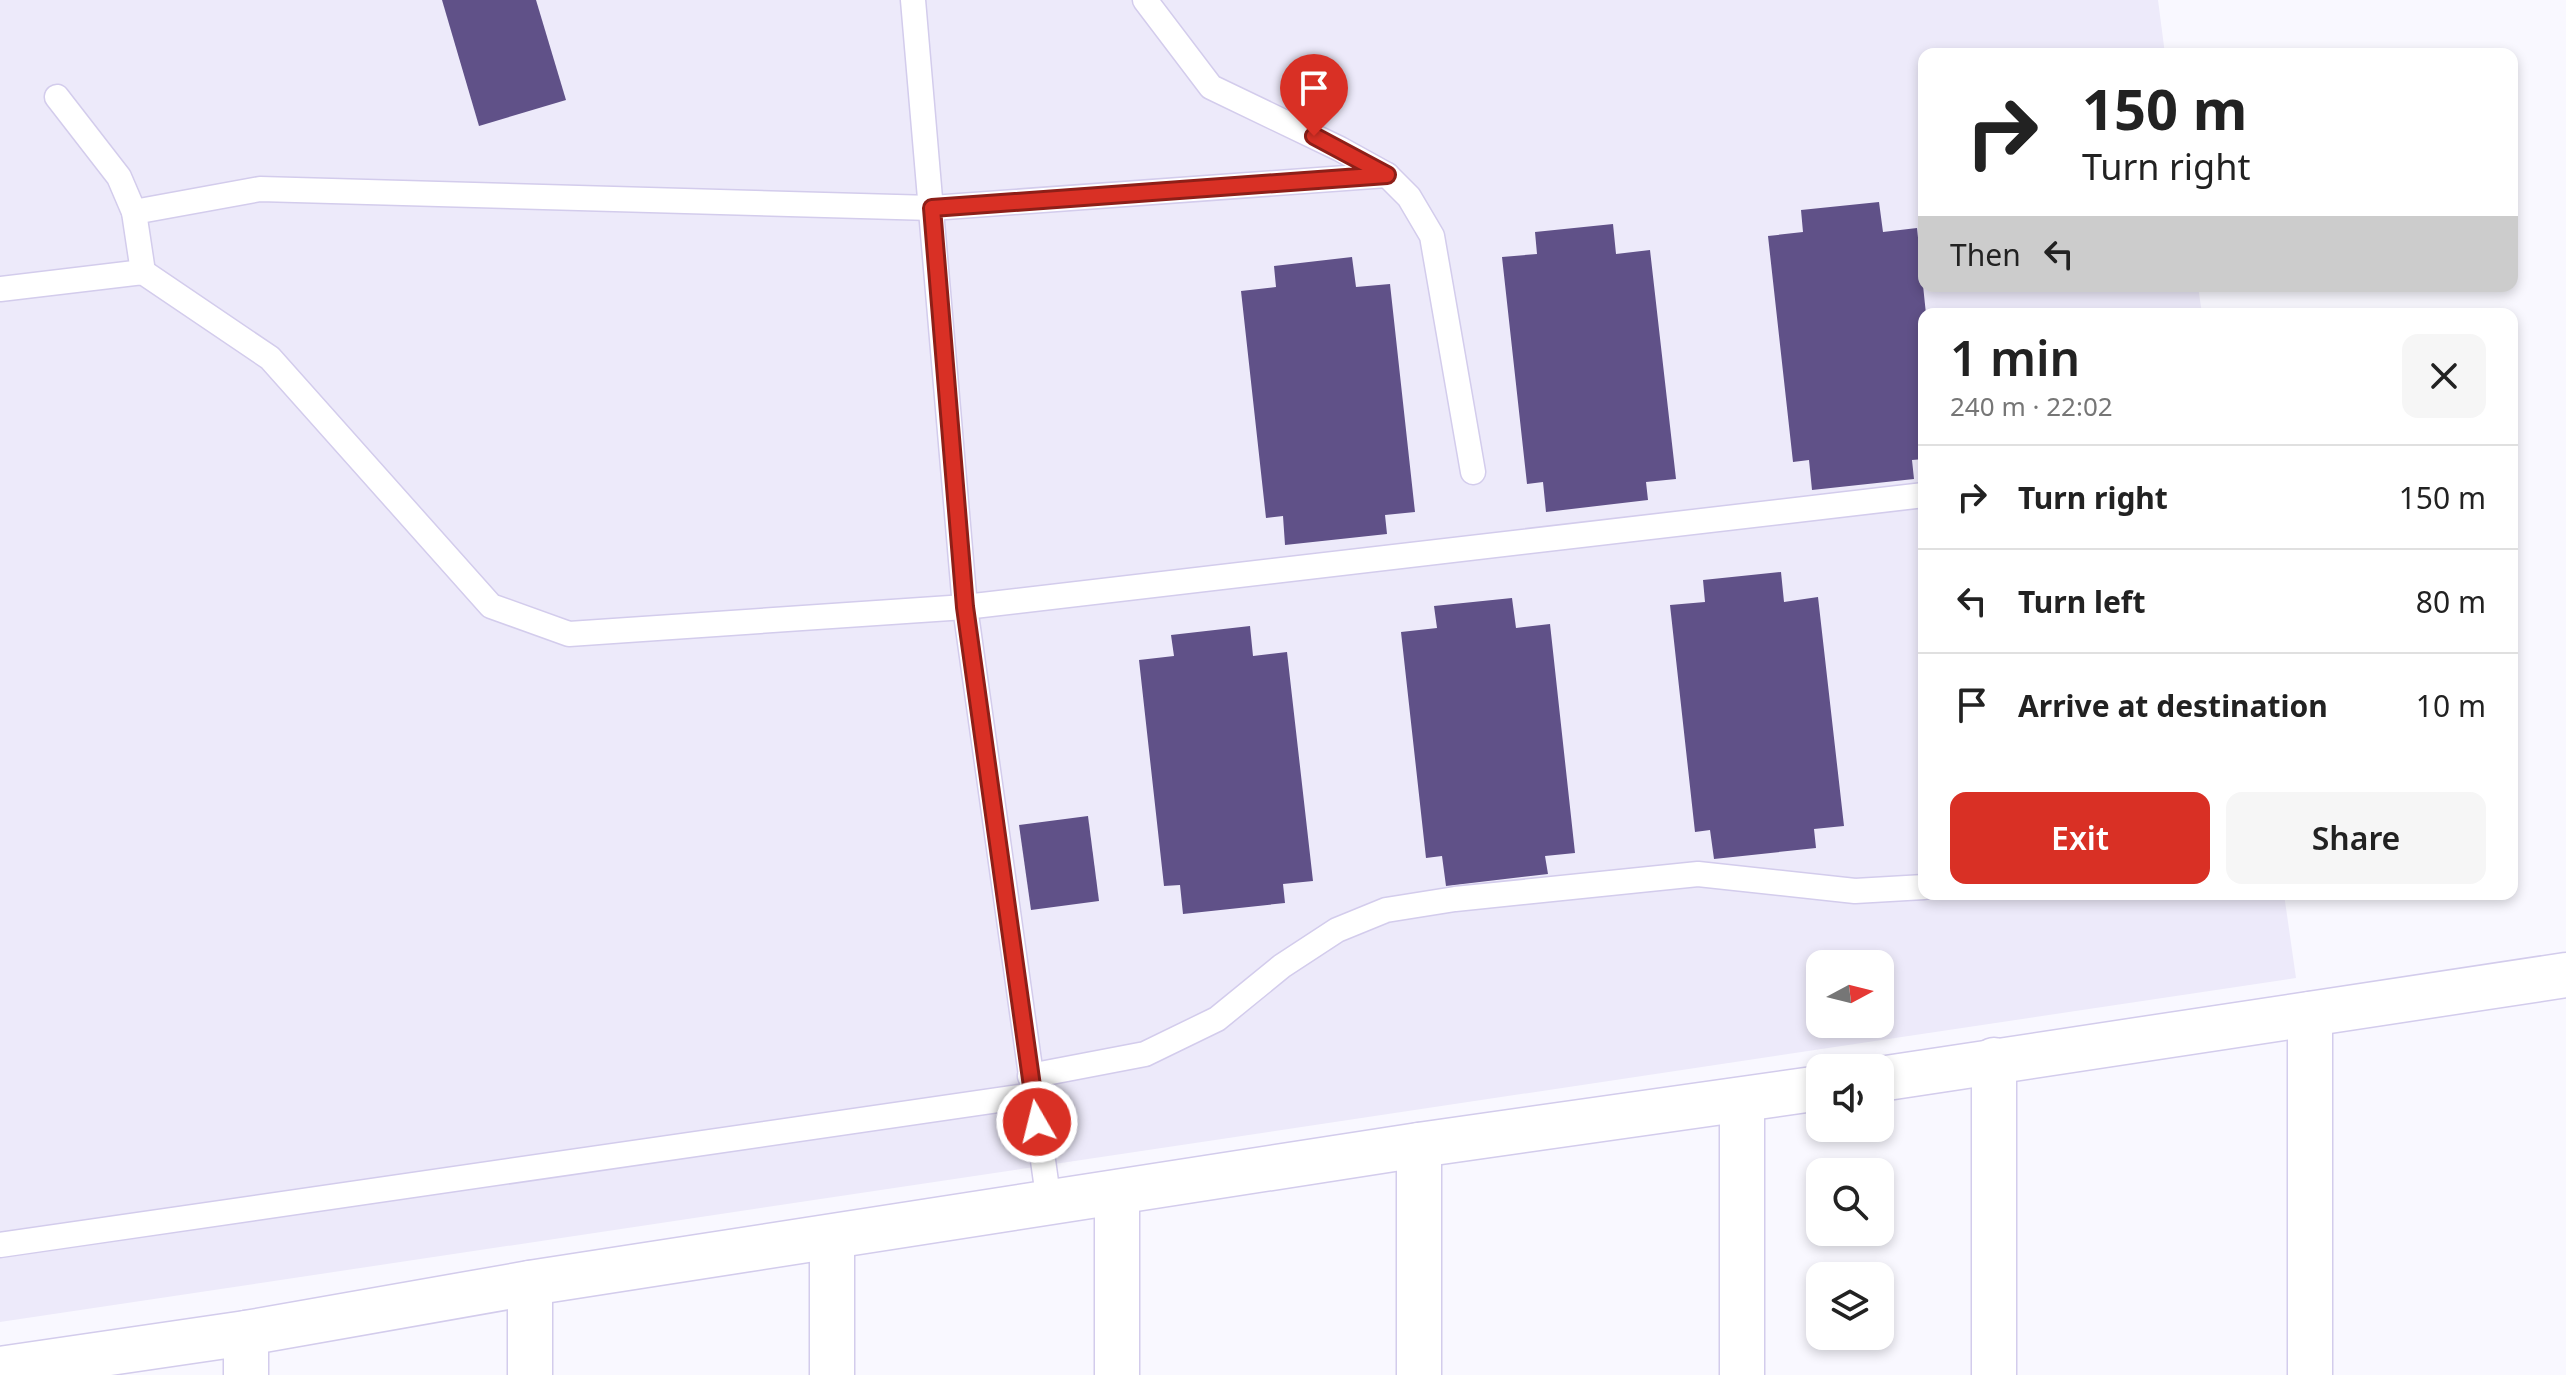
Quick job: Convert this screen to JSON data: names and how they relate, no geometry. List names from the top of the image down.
{
  "north": "right",
  "page": {
    "turn": ["150 m", "Turn right"],
    "then": "Then",
    "heading": ["1 min", "240 m · 22:02"],
    "list": [
      {
        "name": "Turn right",
        "value": "150 m"
      },
      {
        "name": "Turn left",
        "value": "80 m"
      },
      {
        "name": "Arrive at destination",
        "value": "10 m"
      }
    ],
    "buttons": ["Exit", "Share"]
  }
}
